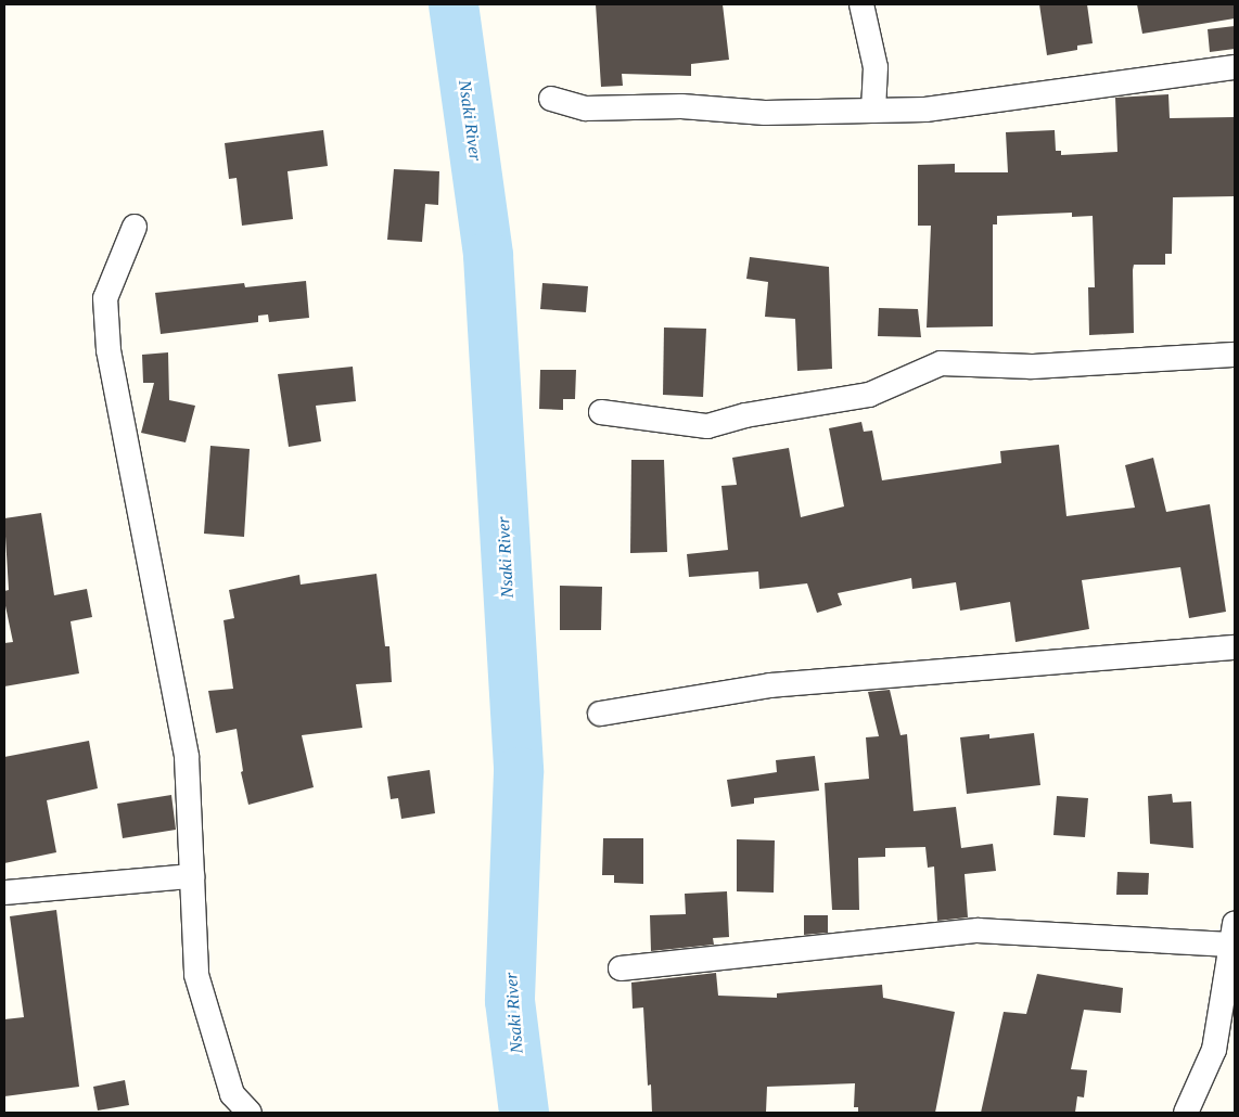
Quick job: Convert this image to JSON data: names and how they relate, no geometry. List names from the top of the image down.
{
  "water": ["Nsaki River"]
}
